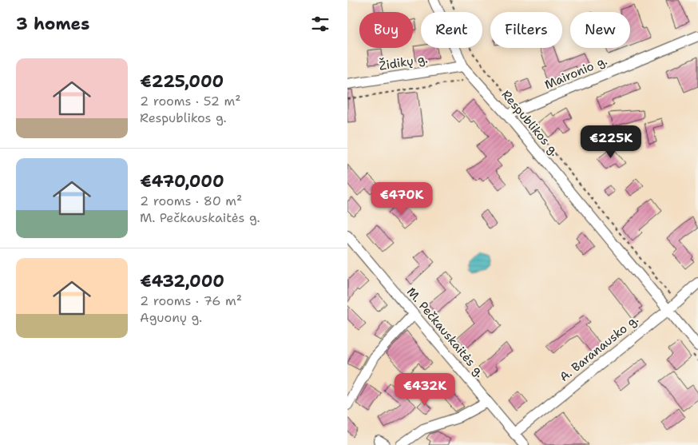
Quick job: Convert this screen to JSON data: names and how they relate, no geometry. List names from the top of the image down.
{
  "streets": {
    "street": [
      "Židikų g.",
      "Maironio g.",
      "Respublikos g.",
      "M. Pečkauskaitės g.",
      "A. Baranausko g."
    ]
  },
  "crossings": [
    ["Židikų g.", "Respublikos g."],
    ["Maironio g.", "Respublikos g."],
    ["Respublikos g.", "A. Baranausko g."],
    ["M. Pečkauskaitės g.", "A. Baranausko g."]
  ],
  "page": {
    "heading": "3 homes",
    "chip": [
      "Buy",
      "Rent",
      "Filters",
      "New"
    ],
    "list": [
      {
        "name": "€225,000",
        "note": "2 rooms · 52 m² · Respublikos g."
      },
      {
        "name": "€470,000",
        "note": "2 rooms · 80 m² · M. Pečkauskaitės g."
      },
      {
        "name": "€432,000",
        "note": "2 rooms · 76 m² · Aguonų g."
      }
    ],
    "price": ["€225K", "€470K", "€432K"]
  }
}
